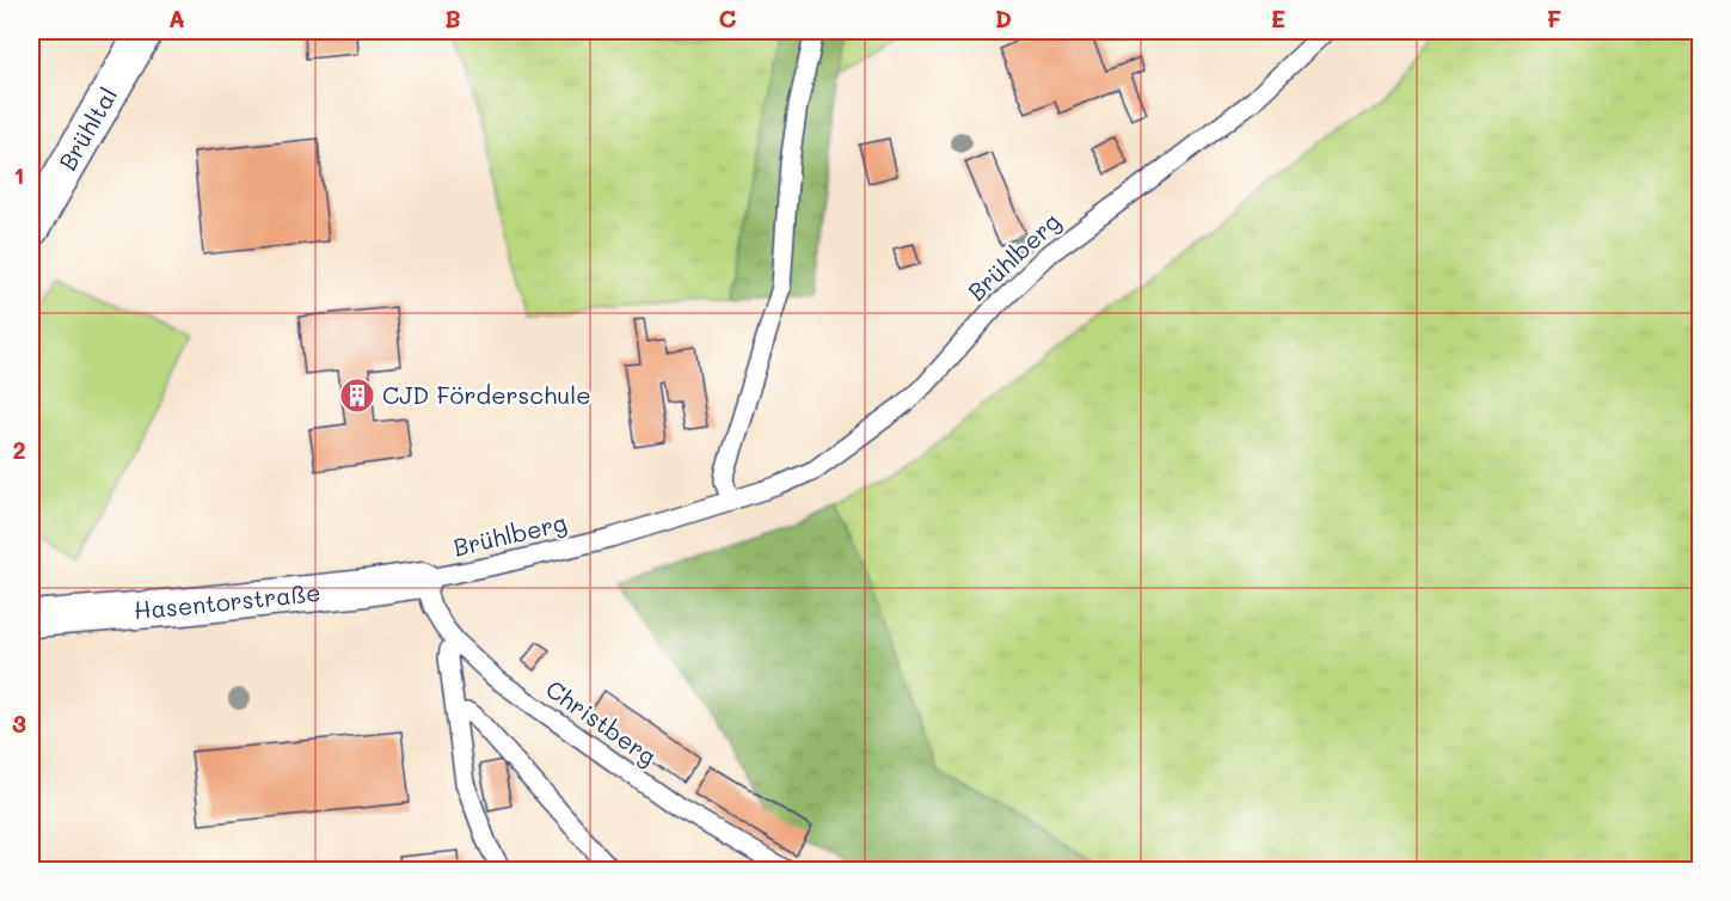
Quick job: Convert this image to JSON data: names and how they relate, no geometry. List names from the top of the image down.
{
  "streets": {
    "street": ["Brühltal", "Hasentorstraße"],
    "lane": ["Brühlberg", "Christberg"]
  },
  "crossings": [
    ["Brühlberg", "Hasentorstraße"],
    ["Brühlberg", "Christberg"],
    ["Hasentorstraße", "Christberg"]
  ],
  "places": {
    "building": ["CJD Förderschule"]
  },
  "grid": {
    "columns": [
      "A",
      "B",
      "C",
      "D",
      "E",
      "F"
    ],
    "rows": ["1", "2", "3"]
  }
}
